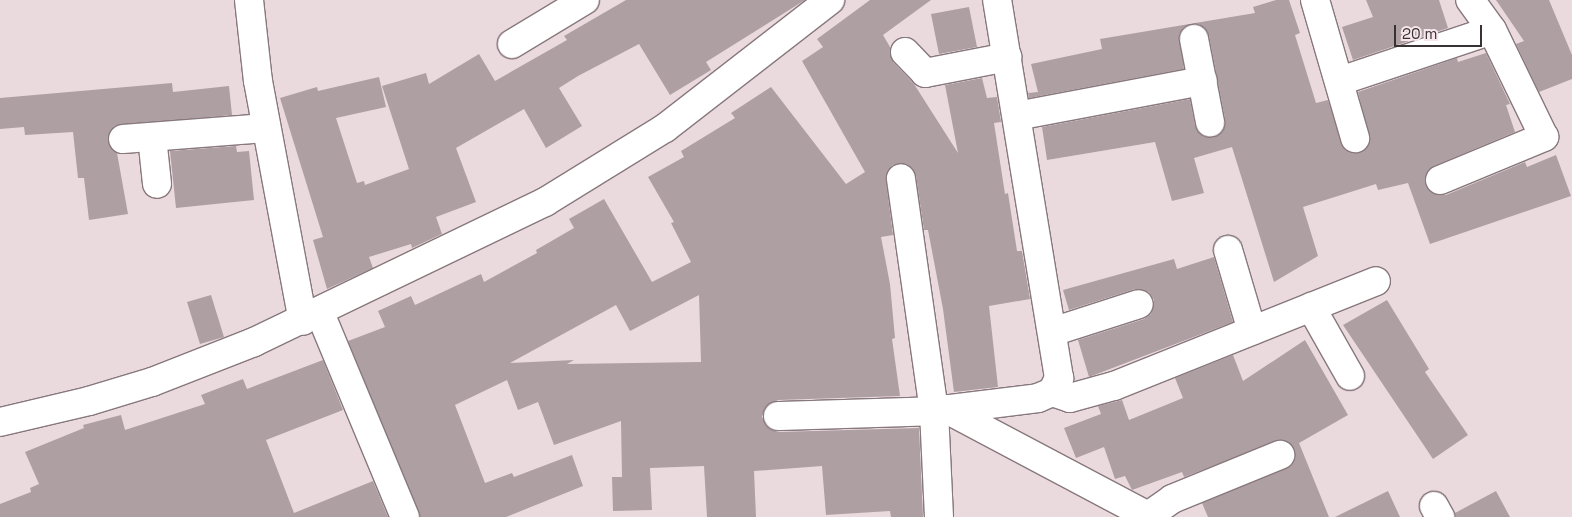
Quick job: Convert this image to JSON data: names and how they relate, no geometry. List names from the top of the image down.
{
  "scale_bar": "20 m"
}
